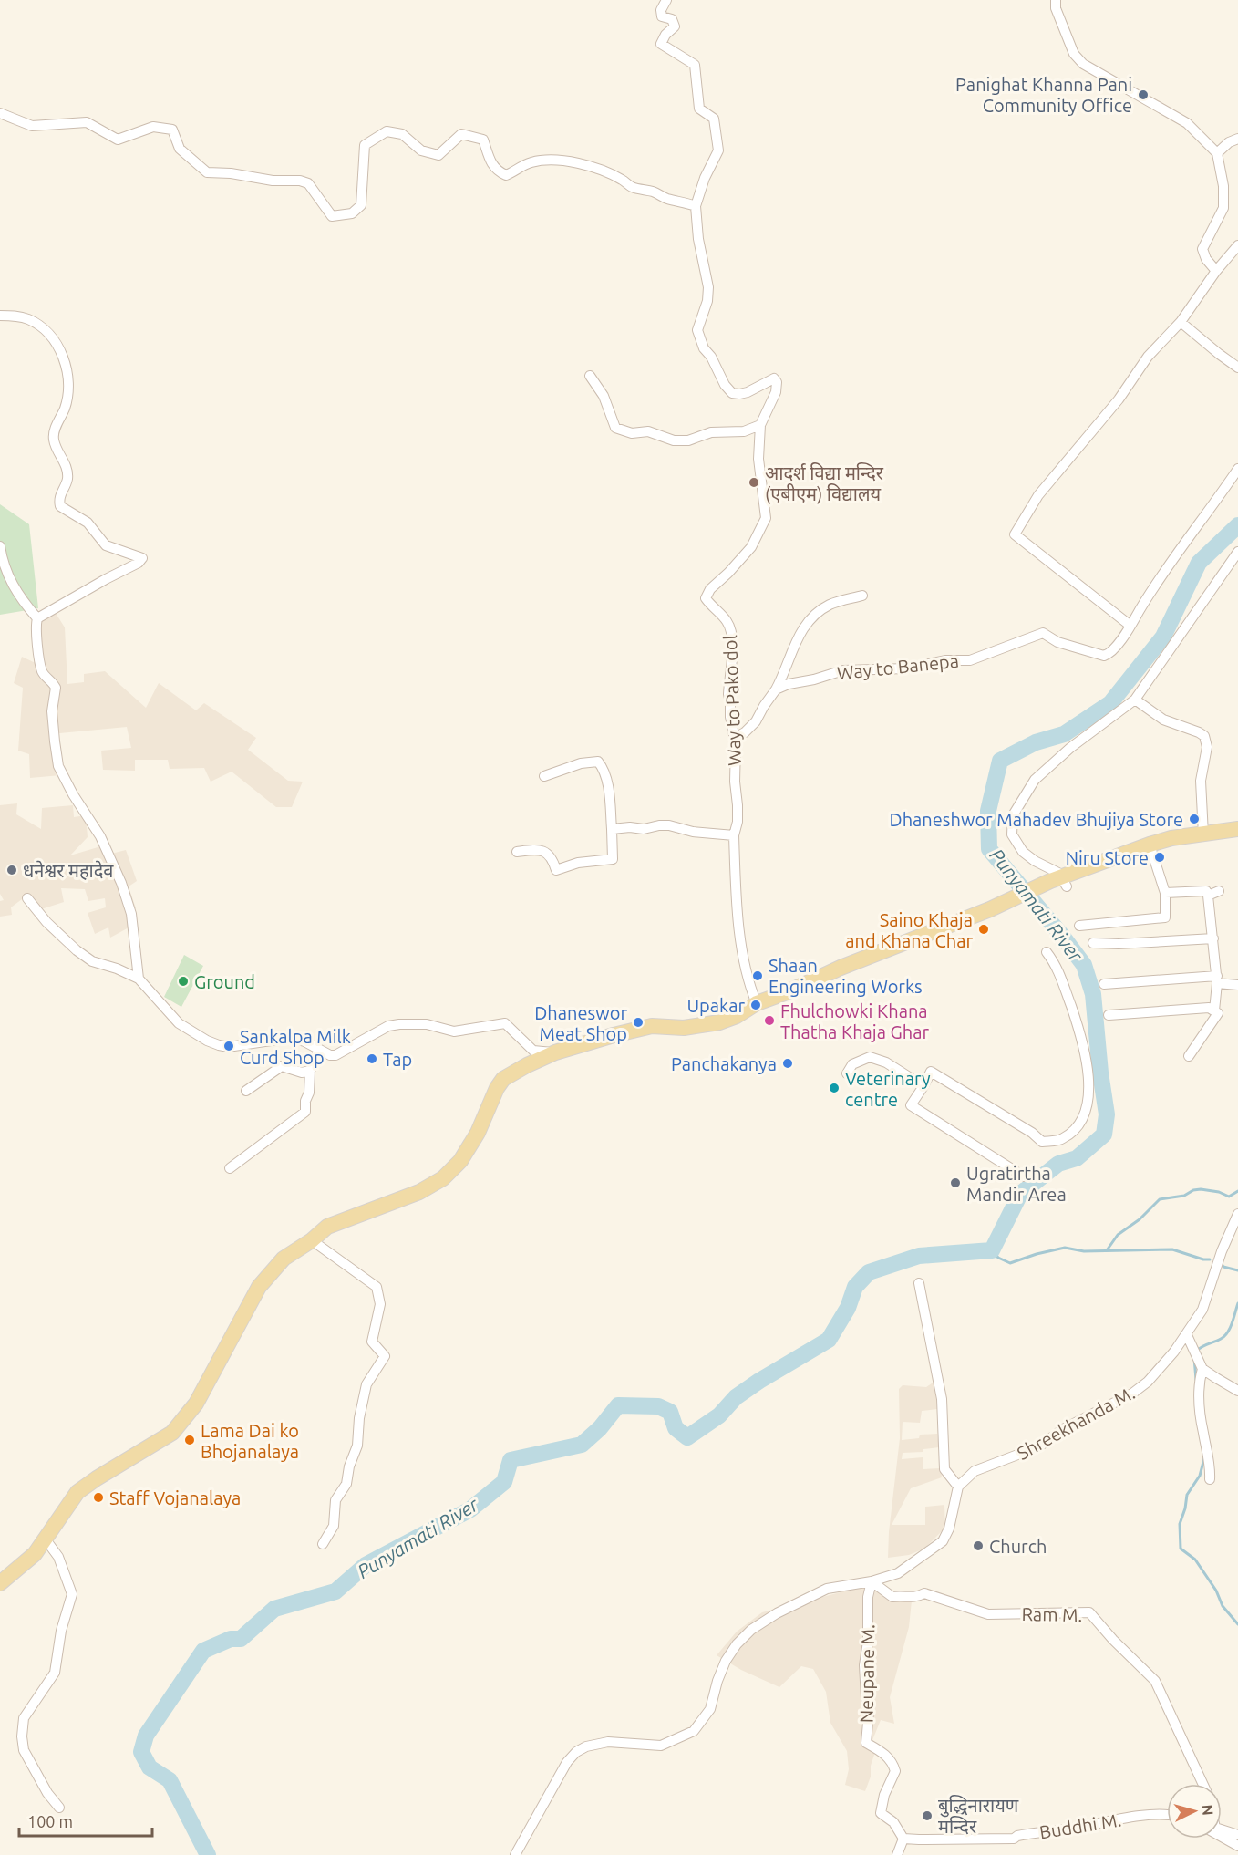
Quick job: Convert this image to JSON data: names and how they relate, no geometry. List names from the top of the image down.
{
  "streets": {
    "street": [
      "Way to Banepa",
      "Way to Pako dol",
      "Shreekhanda M.",
      "Ram M.",
      "Neupane M.",
      "Buddhi M."
    ]
  },
  "crossings": [
    ["Ram M.", "Neupane M."],
    ["Neupane M.", "Buddhi M."]
  ],
  "water": ["Punyamati River"],
  "places": [
    "Panighat Khanna Pani Community Office",
    "आदर्श विद्या मन्दिर (एबीएम) विद्यालय",
    "Dhaneshwor Mahadev Bhujiya Store",
    "Niru Store",
    "धनेश्वर महादेव",
    "Saino Khaja and Khana Char",
    "Shaan Engineering Works",
    "Ground",
    "Upakar",
    "Fhulchowki Khana Thatha Khaja Ghar",
    "Dhaneswor Meat Shop",
    "Sankalpa Milk Curd Shop",
    "Tap",
    "Panchakanya",
    "Veterinary centre",
    "Ugratirtha Mandir Area",
    "Lama Dai ko Bhojanalaya",
    "Staff Vojanalaya",
    "Church",
    "बुद्धिनारायण मन्दिर"
  ],
  "scale_bar": "100 m",
  "north": "right"
}
